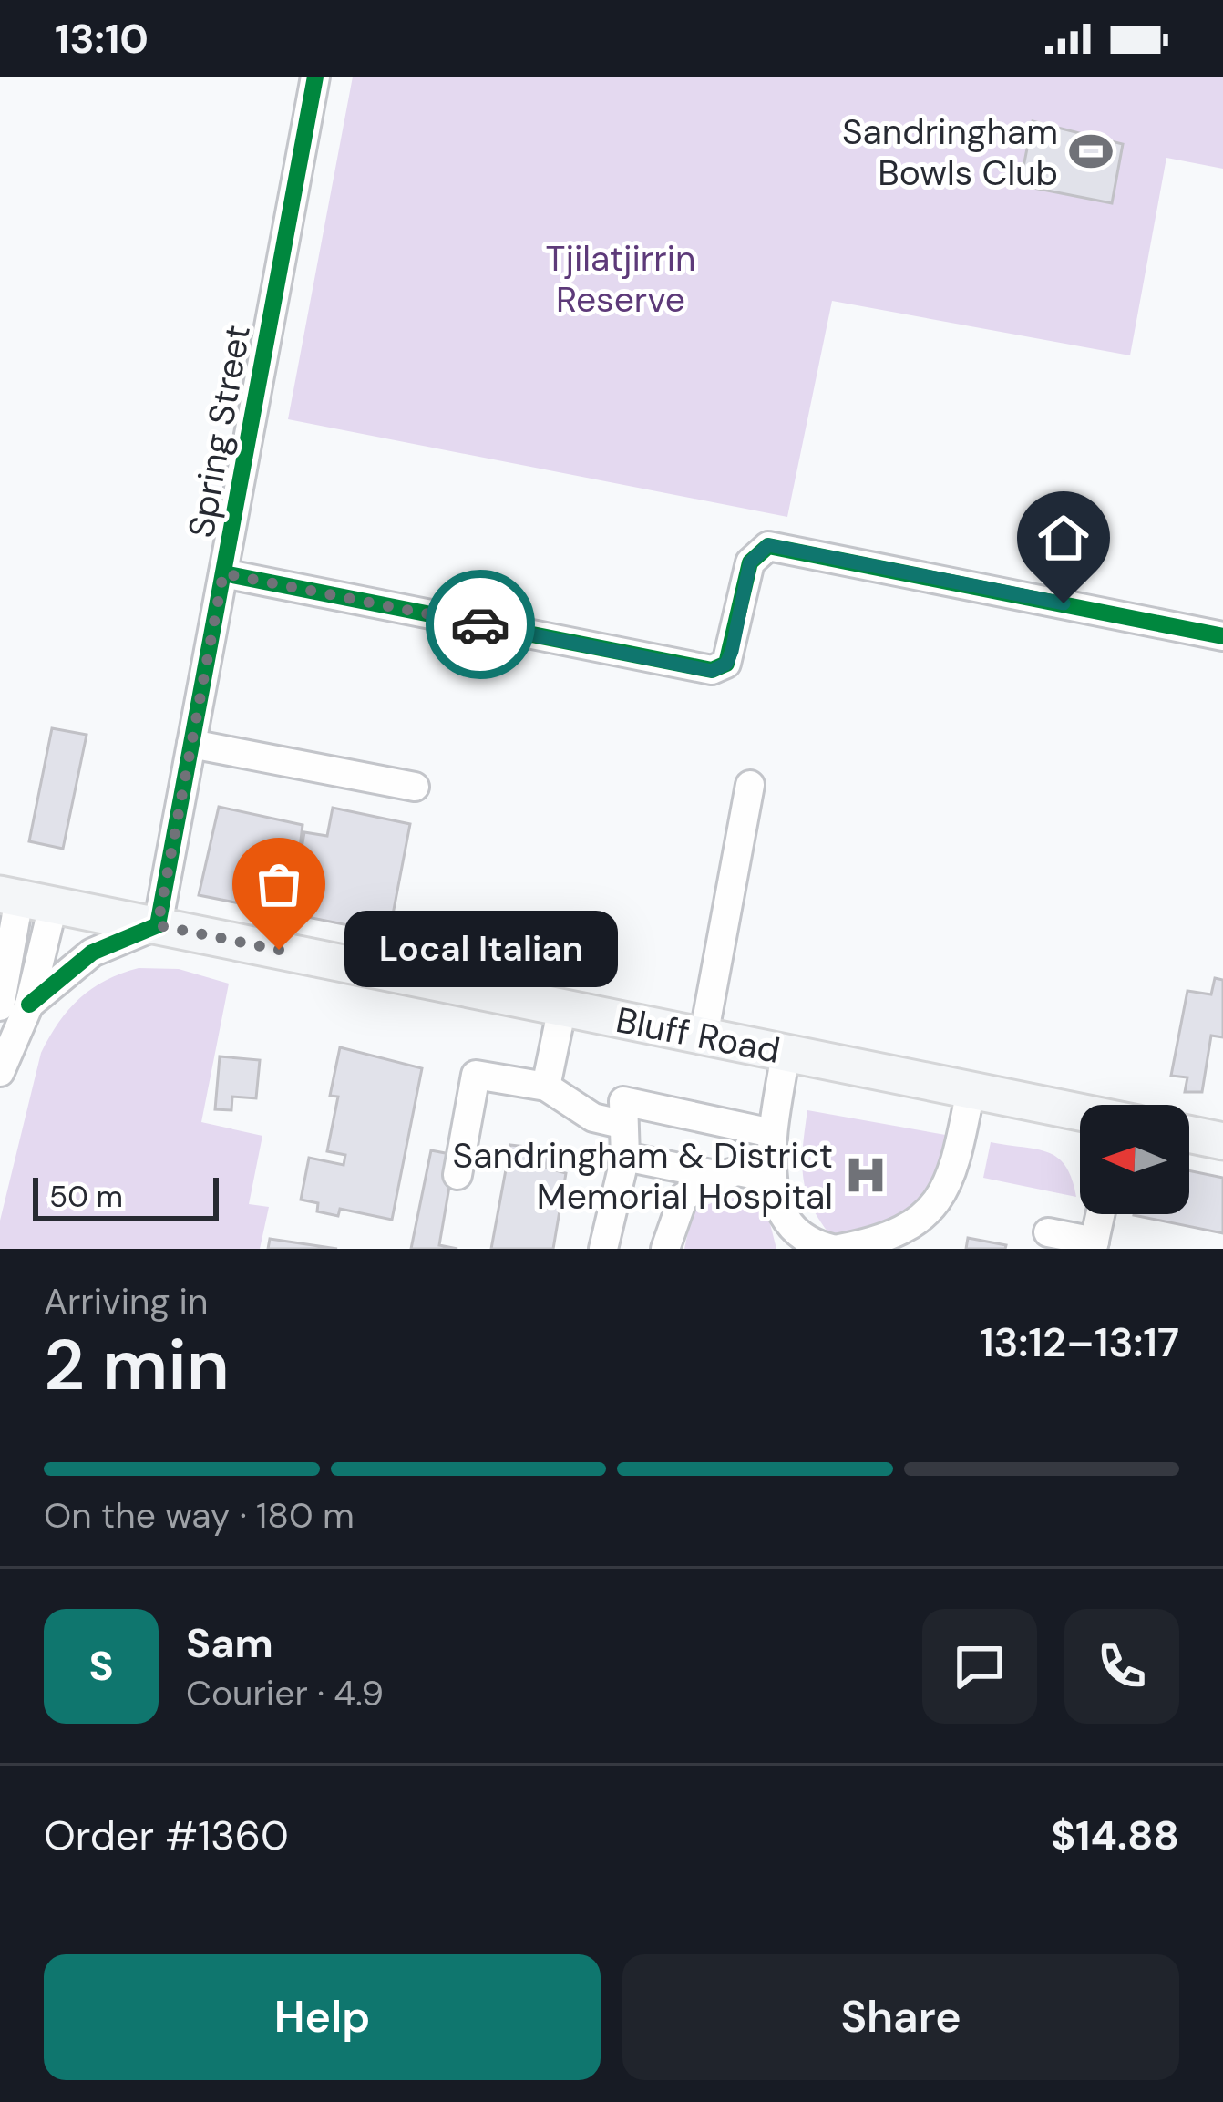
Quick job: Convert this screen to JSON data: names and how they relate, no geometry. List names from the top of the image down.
{
  "streets": {
    "main road": ["Bluff Road"],
    "street": ["Spring Street"]
  },
  "crossings": [
    ["Spring Street", "Bluff Road"]
  ],
  "parks": ["Tjilatjirrin Reserve"],
  "places": {
    "sports": ["Sandringham Bowls Club"],
    "other": ["Local Italian"],
    "hospital": ["Sandringham & District Memorial Hospital"]
  },
  "scale_bar": "50 m",
  "north": "left",
  "page": {
    "status": "13:10",
    "bubble": "Local Italian",
    "scale": "50 m",
    "heading": ["2 min", "Arriving in", "13:12–13:17"],
    "panel": [
      "Sam",
      "Courier · 4.9",
      "Order #1360",
      "$14.88"
    ],
    "bar": "On the way · 180 m",
    "round": "S",
    "buttons": ["Help", "Share"]
  }
}
